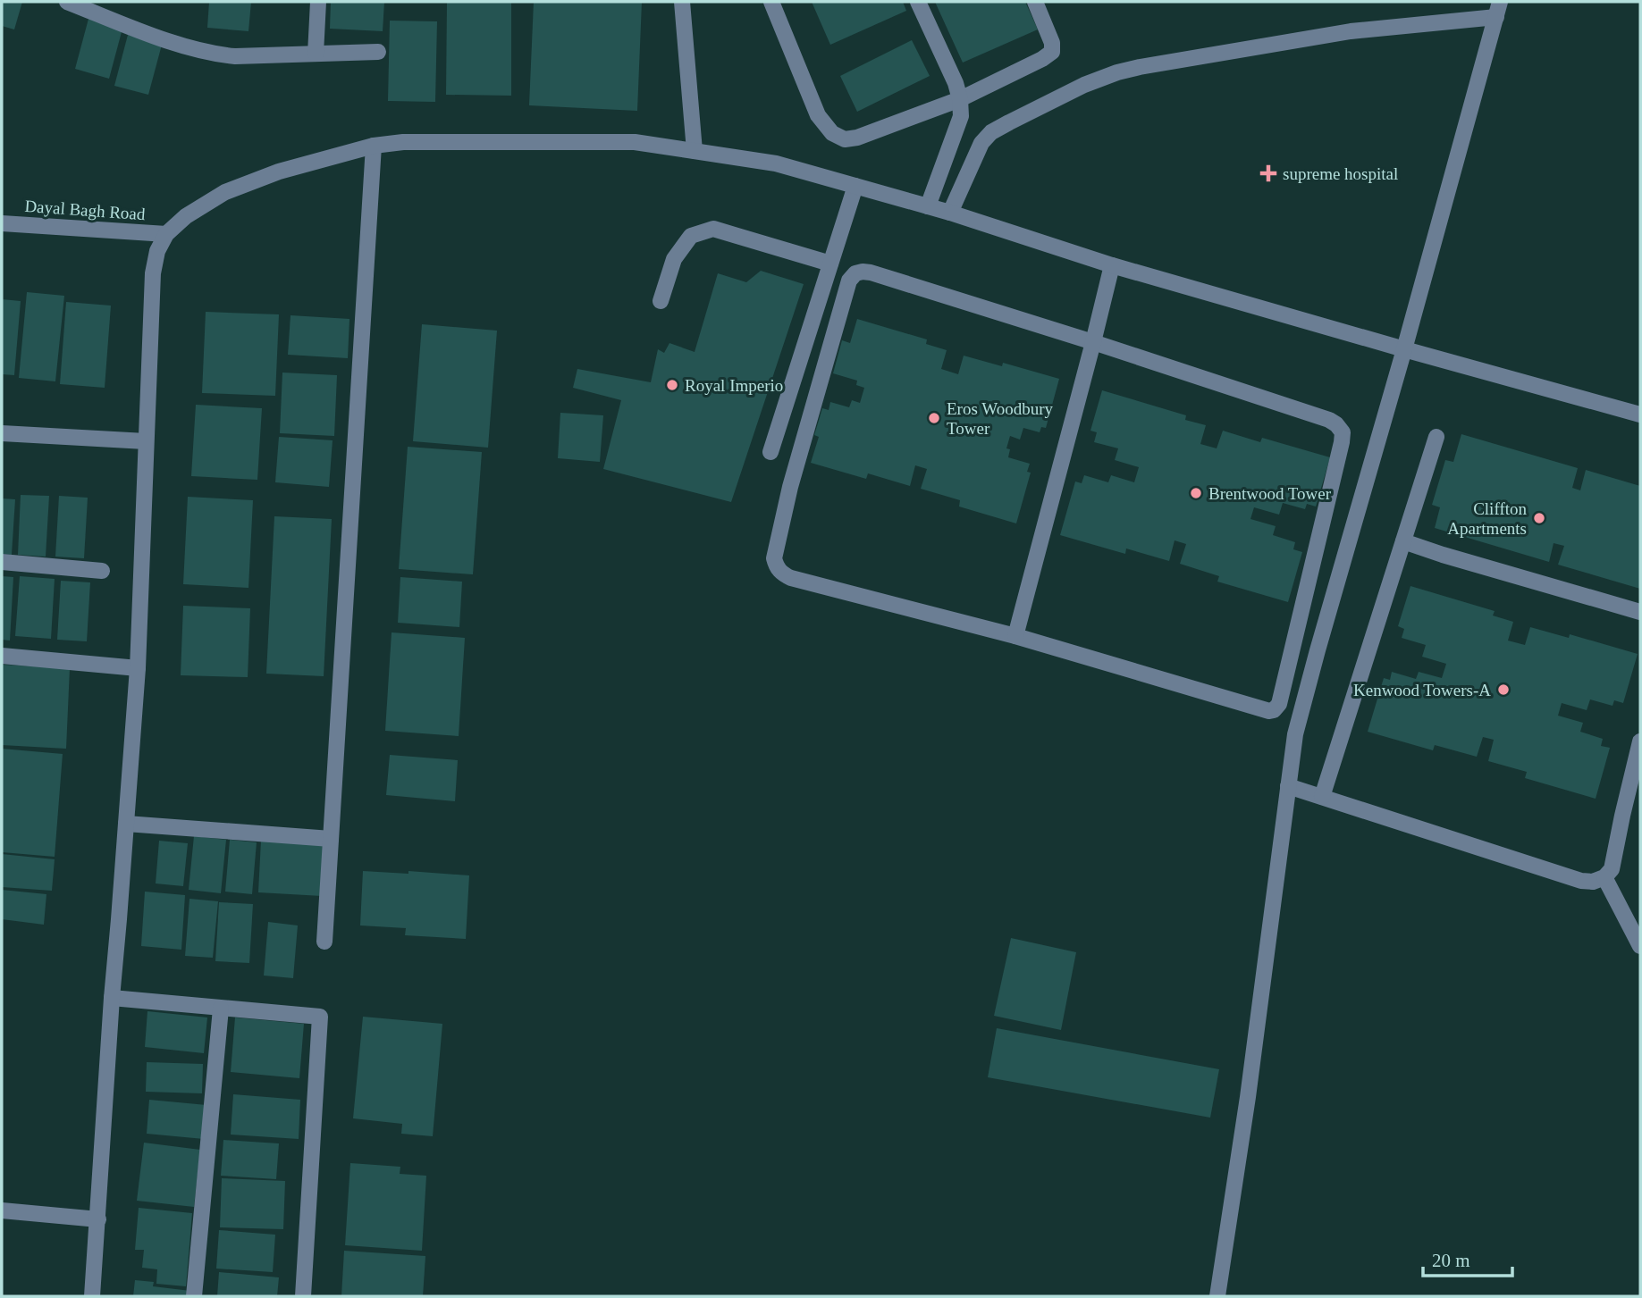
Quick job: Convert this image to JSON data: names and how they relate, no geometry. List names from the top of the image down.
{
  "streets": {
    "street": ["Dayal Bagh Road"]
  },
  "places": {
    "health": ["supreme hospital"],
    "other": [
      "Royal Imperio",
      "Eros Woodbury Tower",
      "Brentwood Tower",
      "Cliffton Apartments",
      "Kenwood Towers-A"
    ]
  },
  "scale_bar": "20 m"
}
